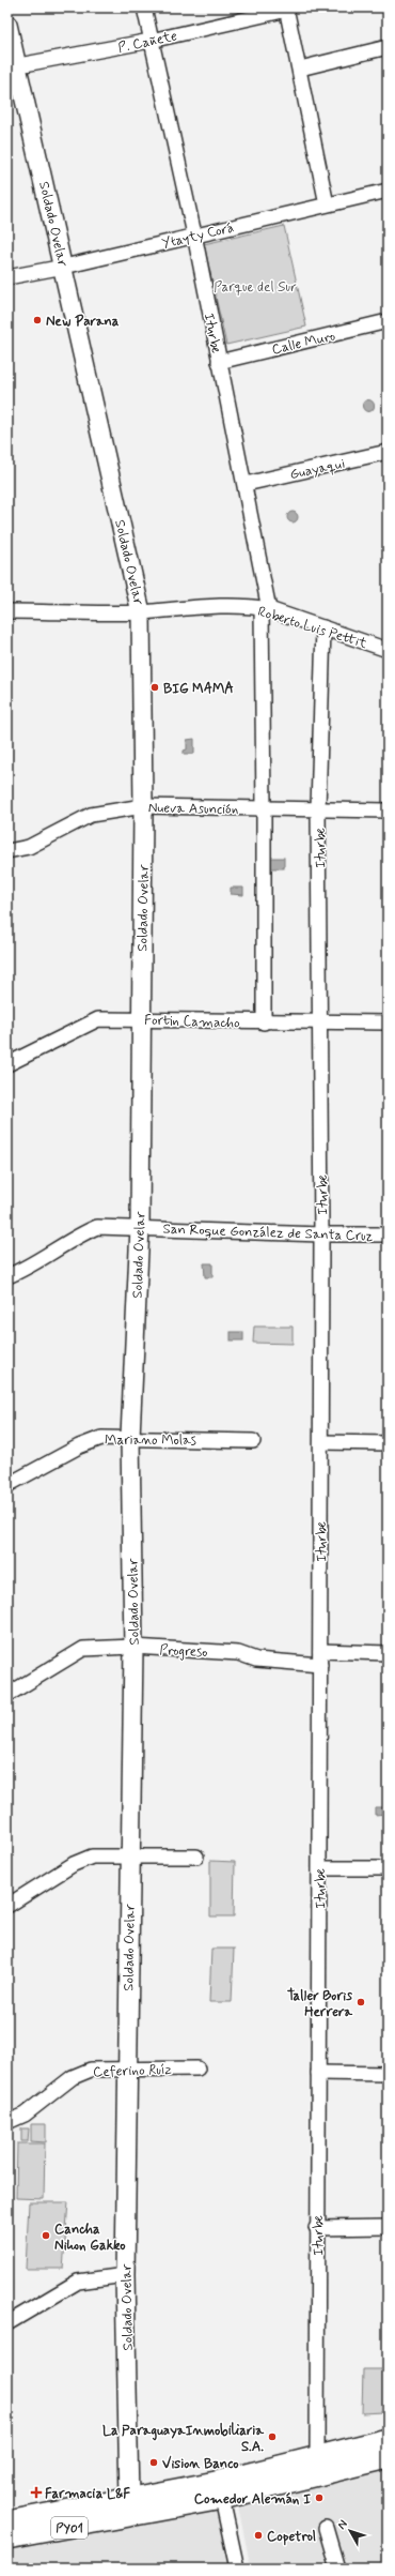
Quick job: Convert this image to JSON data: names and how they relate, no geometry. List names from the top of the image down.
{
  "streets": {
    "highway": ["PY01"],
    "main road": ["Soldado Ovelar"],
    "street": [
      "P. Cañete",
      "Ytayty Corá",
      "Iturbe",
      "Calle Muro",
      "Guayaqui",
      "Roberto Luis Pettit",
      "Nueva Asunción",
      "Fortin Camacho",
      "San Roque González de Santa Cruz",
      "Mariano Molas",
      "Progreso",
      "Ceferino Ruíz"
    ]
  },
  "crossings": [
    ["P. Cañete", "Soldado Ovelar"],
    ["P. Cañete", "Iturbe"],
    ["Soldado Ovelar", "Ytayty Corá"],
    ["Soldado Ovelar", "Roberto Luis Pettit"],
    ["Soldado Ovelar", "Nueva Asunción"],
    ["Soldado Ovelar", "Fortin Camacho"],
    ["Soldado Ovelar", "San Roque González de Santa Cruz"],
    ["Soldado Ovelar", "Mariano Molas"],
    ["Soldado Ovelar", "Progreso"],
    ["Soldado Ovelar", "Ceferino Ruíz"],
    ["Soldado Ovelar", "PY01"],
    ["Ytayty Corá", "Iturbe"],
    ["Iturbe", "Calle Muro"],
    ["Iturbe", "Guayaqui"],
    ["Iturbe", "Roberto Luis Pettit"],
    ["Iturbe", "Nueva Asunción"],
    ["Iturbe", "Fortin Camacho"],
    ["Iturbe", "San Roque González de Santa Cruz"],
    ["Iturbe", "Progreso"],
    ["Iturbe", "PY01"]
  ],
  "parks": ["Parque del Sur"],
  "places": {
    "other": [
      "New Parana",
      "BIG MAMA",
      "Taller Boris Herrera",
      "Cancha Nihon Gakko",
      "La ParaguayaInmobiliaria S.A.",
      "Vision Banco",
      "Comedor Alemán I",
      "Copetrol"
    ],
    "health": ["Farmacia L&F"]
  },
  "north": "top left"
}
